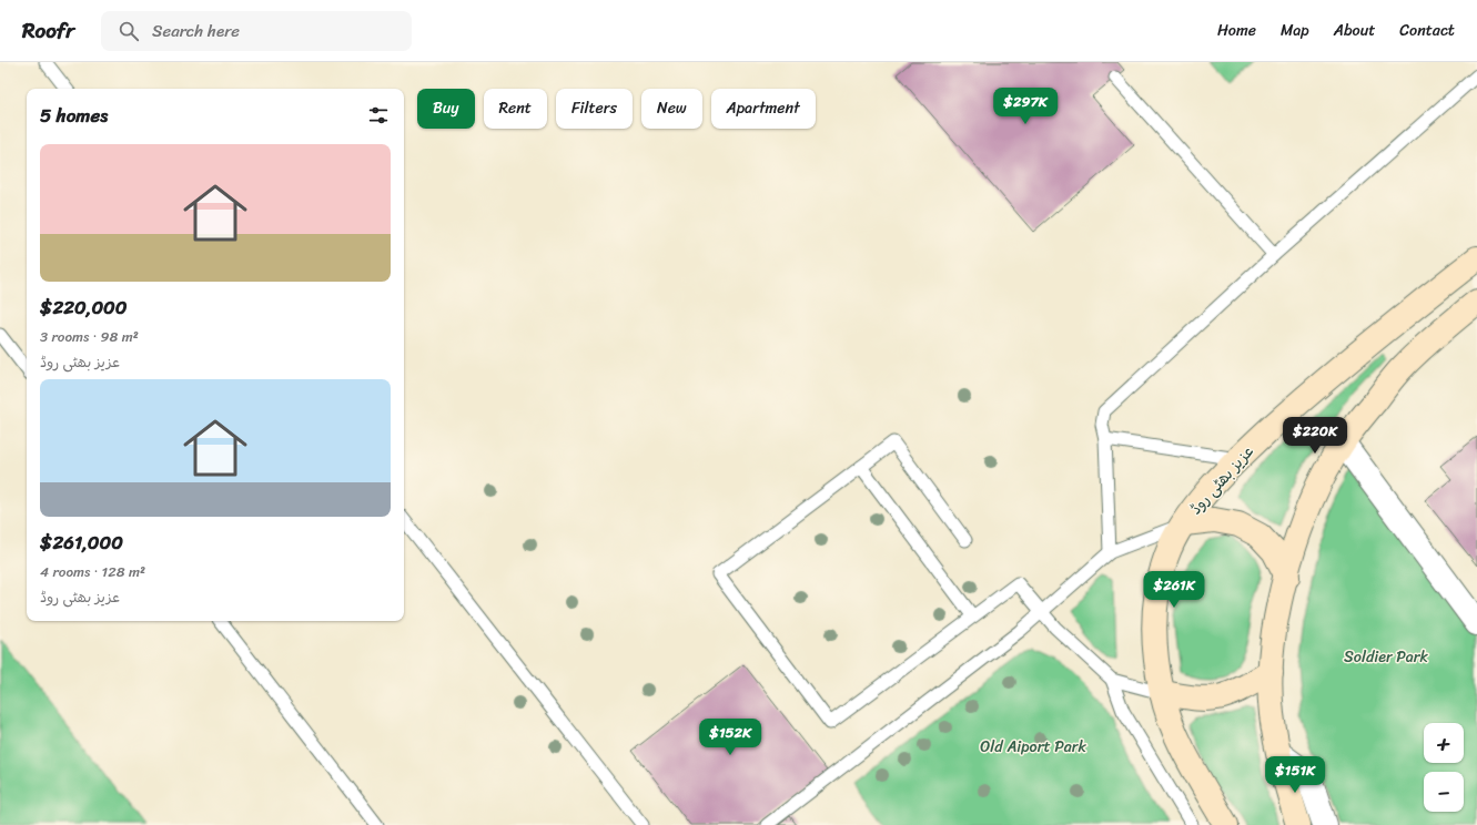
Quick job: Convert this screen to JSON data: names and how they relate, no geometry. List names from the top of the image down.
{
  "streets": {
    "main road": ["عزیز بھٹی روڈ"]
  },
  "parks": ["Soldier Park", "Old Aiport Park"],
  "page": {
    "header": "Roofr",
    "search": "Search here",
    "nav": [
      "Home",
      "Map",
      "About",
      "Contact"
    ],
    "price": [
      "$297K",
      "$220K",
      "$261K",
      "$152K",
      "$151K"
    ],
    "chip": [
      "Buy",
      "Rent",
      "Filters",
      "New",
      "Apartment"
    ],
    "heading": "5 homes",
    "list": [
      {
        "name": "$220,000",
        "note": "3 rooms · 98 m² · عزیز بھٹی روڈ"
      },
      {
        "name": "$261,000",
        "note": "4 rooms · 128 m² · عزیز بھٹی روڈ"
      }
    ],
    "map_buttons": ["+", "−"]
  }
}
